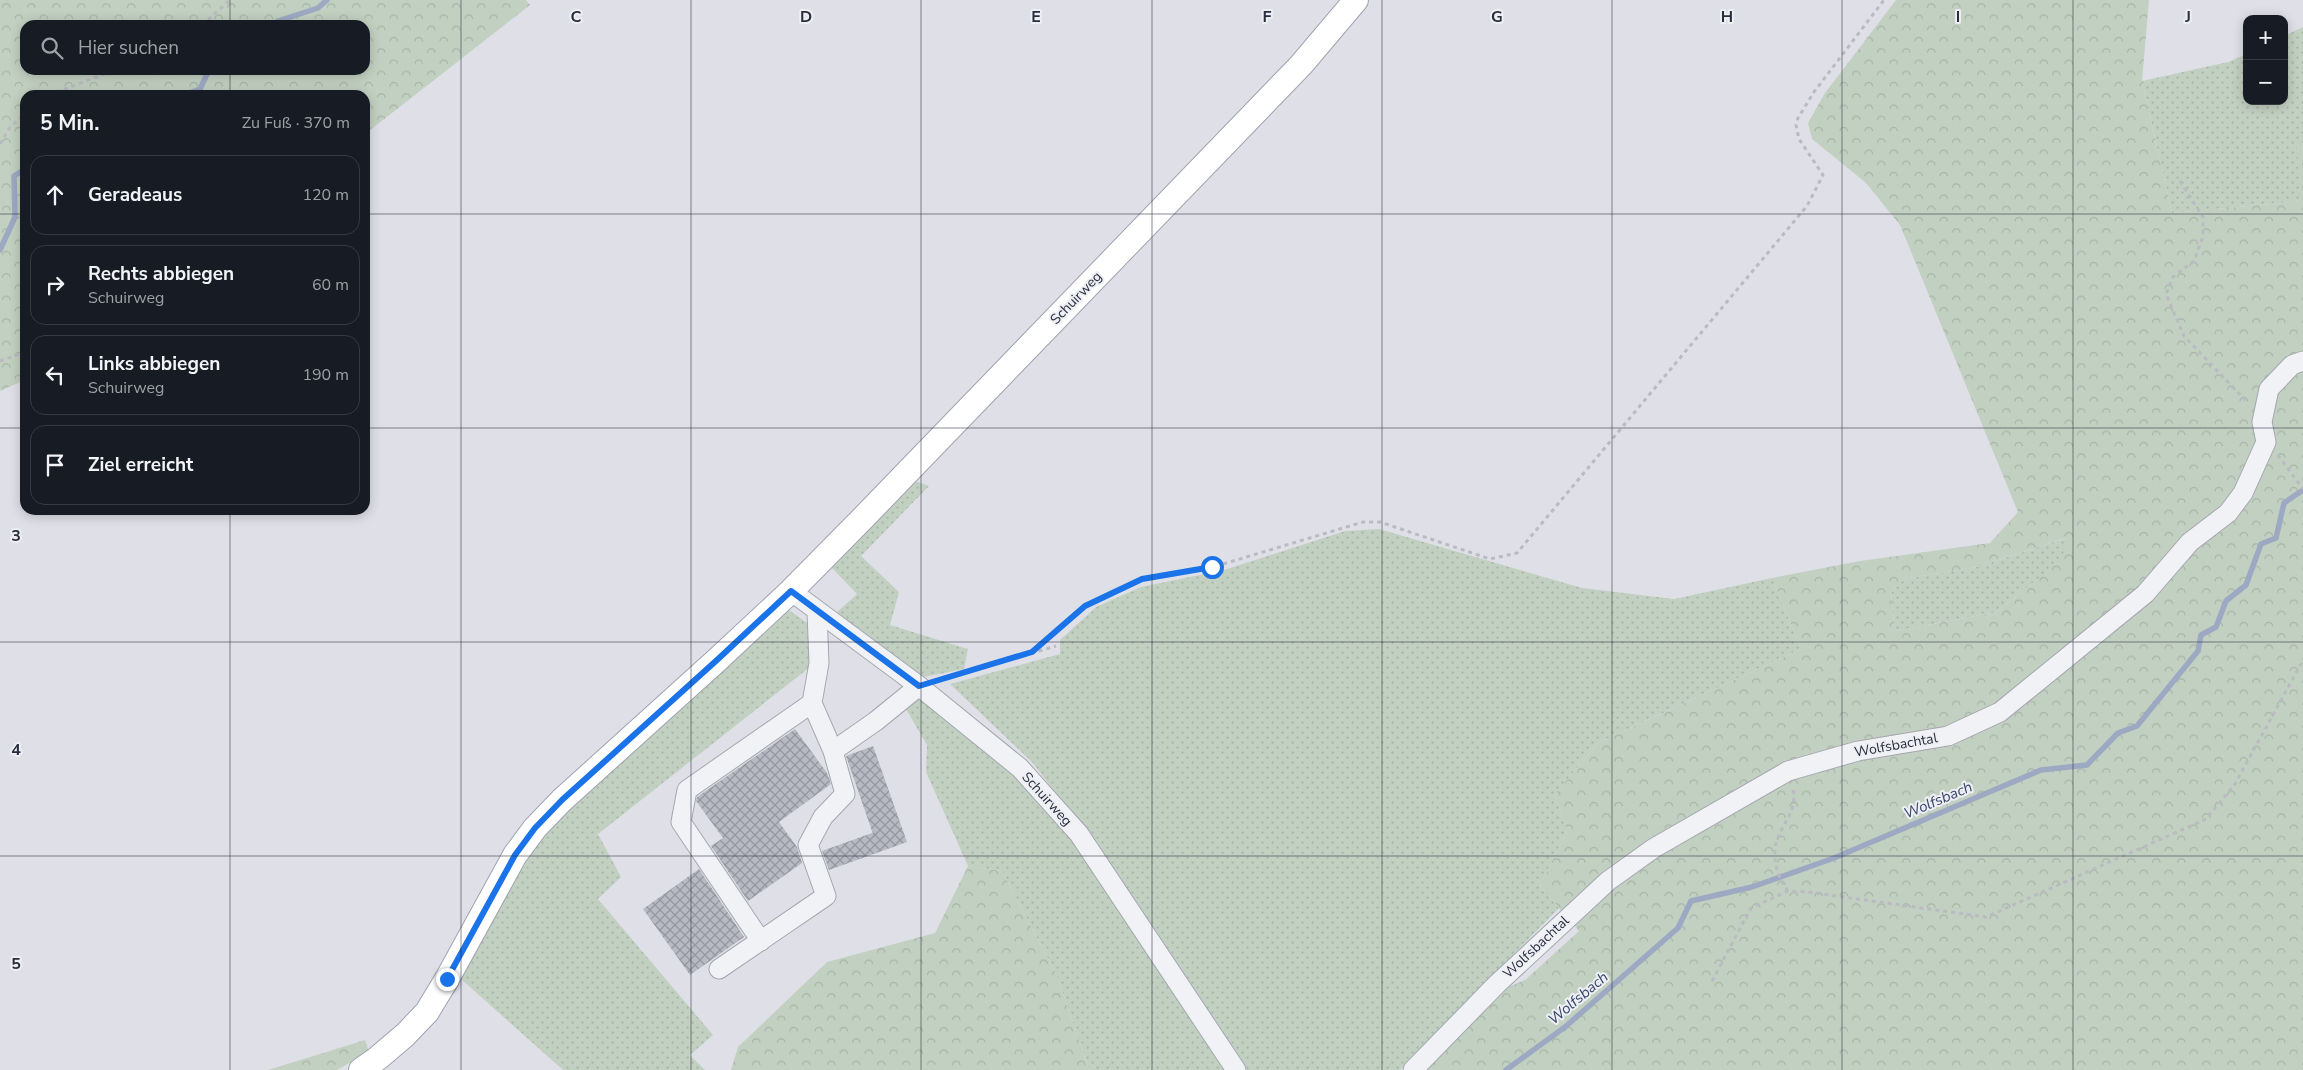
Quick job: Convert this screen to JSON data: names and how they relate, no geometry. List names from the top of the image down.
{
  "streets": {
    "main road": ["Schuirweg"],
    "street": ["Wolfsbachtal"]
  },
  "water": ["Wolfsbach"],
  "page": {
    "map_buttons": ["+", "−"],
    "search": "Hier suchen",
    "heading": ["5 Min.", "Zu Fuß · 370 m"],
    "list": [
      ["Geradeaus", "120 m"],
      ["Rechts abbiegen", "Schuirweg", "60 m"],
      ["Links abbiegen", "Schuirweg", "190 m"],
      "Ziel erreicht"
    ]
  },
  "grid": {
    "columns": [
      "C",
      "D",
      "E",
      "F",
      "G",
      "H",
      "I",
      "J"
    ],
    "rows": ["3", "4", "5"]
  }
}
